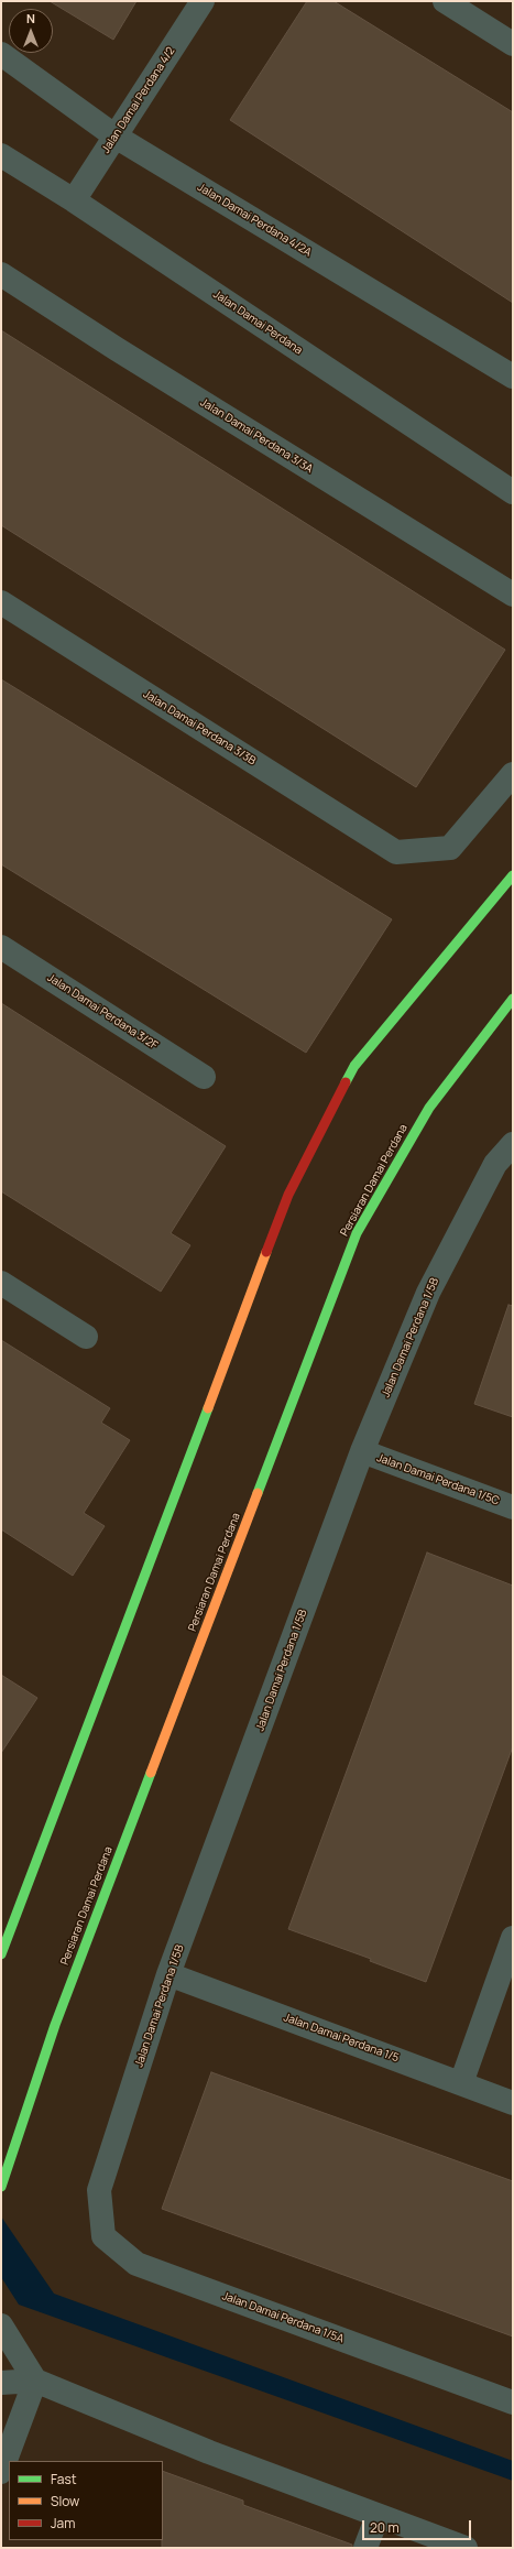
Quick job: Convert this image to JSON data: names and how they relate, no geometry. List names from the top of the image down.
{
  "streets": {
    "main road": ["Persiaran Damai Perdana"],
    "street": [
      "Jalan Damai Perdana 4/2",
      "Jalan Damai Perdana 4/2A",
      "Jalan Damai Perdana",
      "Jalan Damai Perdana 3/3A",
      "Jalan Damai Perdana 3/3B",
      "Jalan Damai Perdana 3/2F",
      "Jalan Damai Perdana 1/5B",
      "Jalan Damai Perdana 1/5C",
      "Jalan Damai Perdana 1/5",
      "Jalan Damai Perdana 1/5A"
    ]
  },
  "crossings": [
    ["Jalan Damai Perdana 4/2", "Jalan Damai Perdana 4/2A"],
    ["Jalan Damai Perdana 4/2", "Jalan Damai Perdana"],
    ["Jalan Damai Perdana 1/5B", "Jalan Damai Perdana 1/5C"],
    ["Jalan Damai Perdana 1/5B", "Jalan Damai Perdana 1/5"],
    ["Jalan Damai Perdana 1/5B", "Jalan Damai Perdana 1/5A"]
  ],
  "legend": ["Fast", "Slow", "Jam"],
  "scale_bar": "20 m",
  "north": "top"
}
